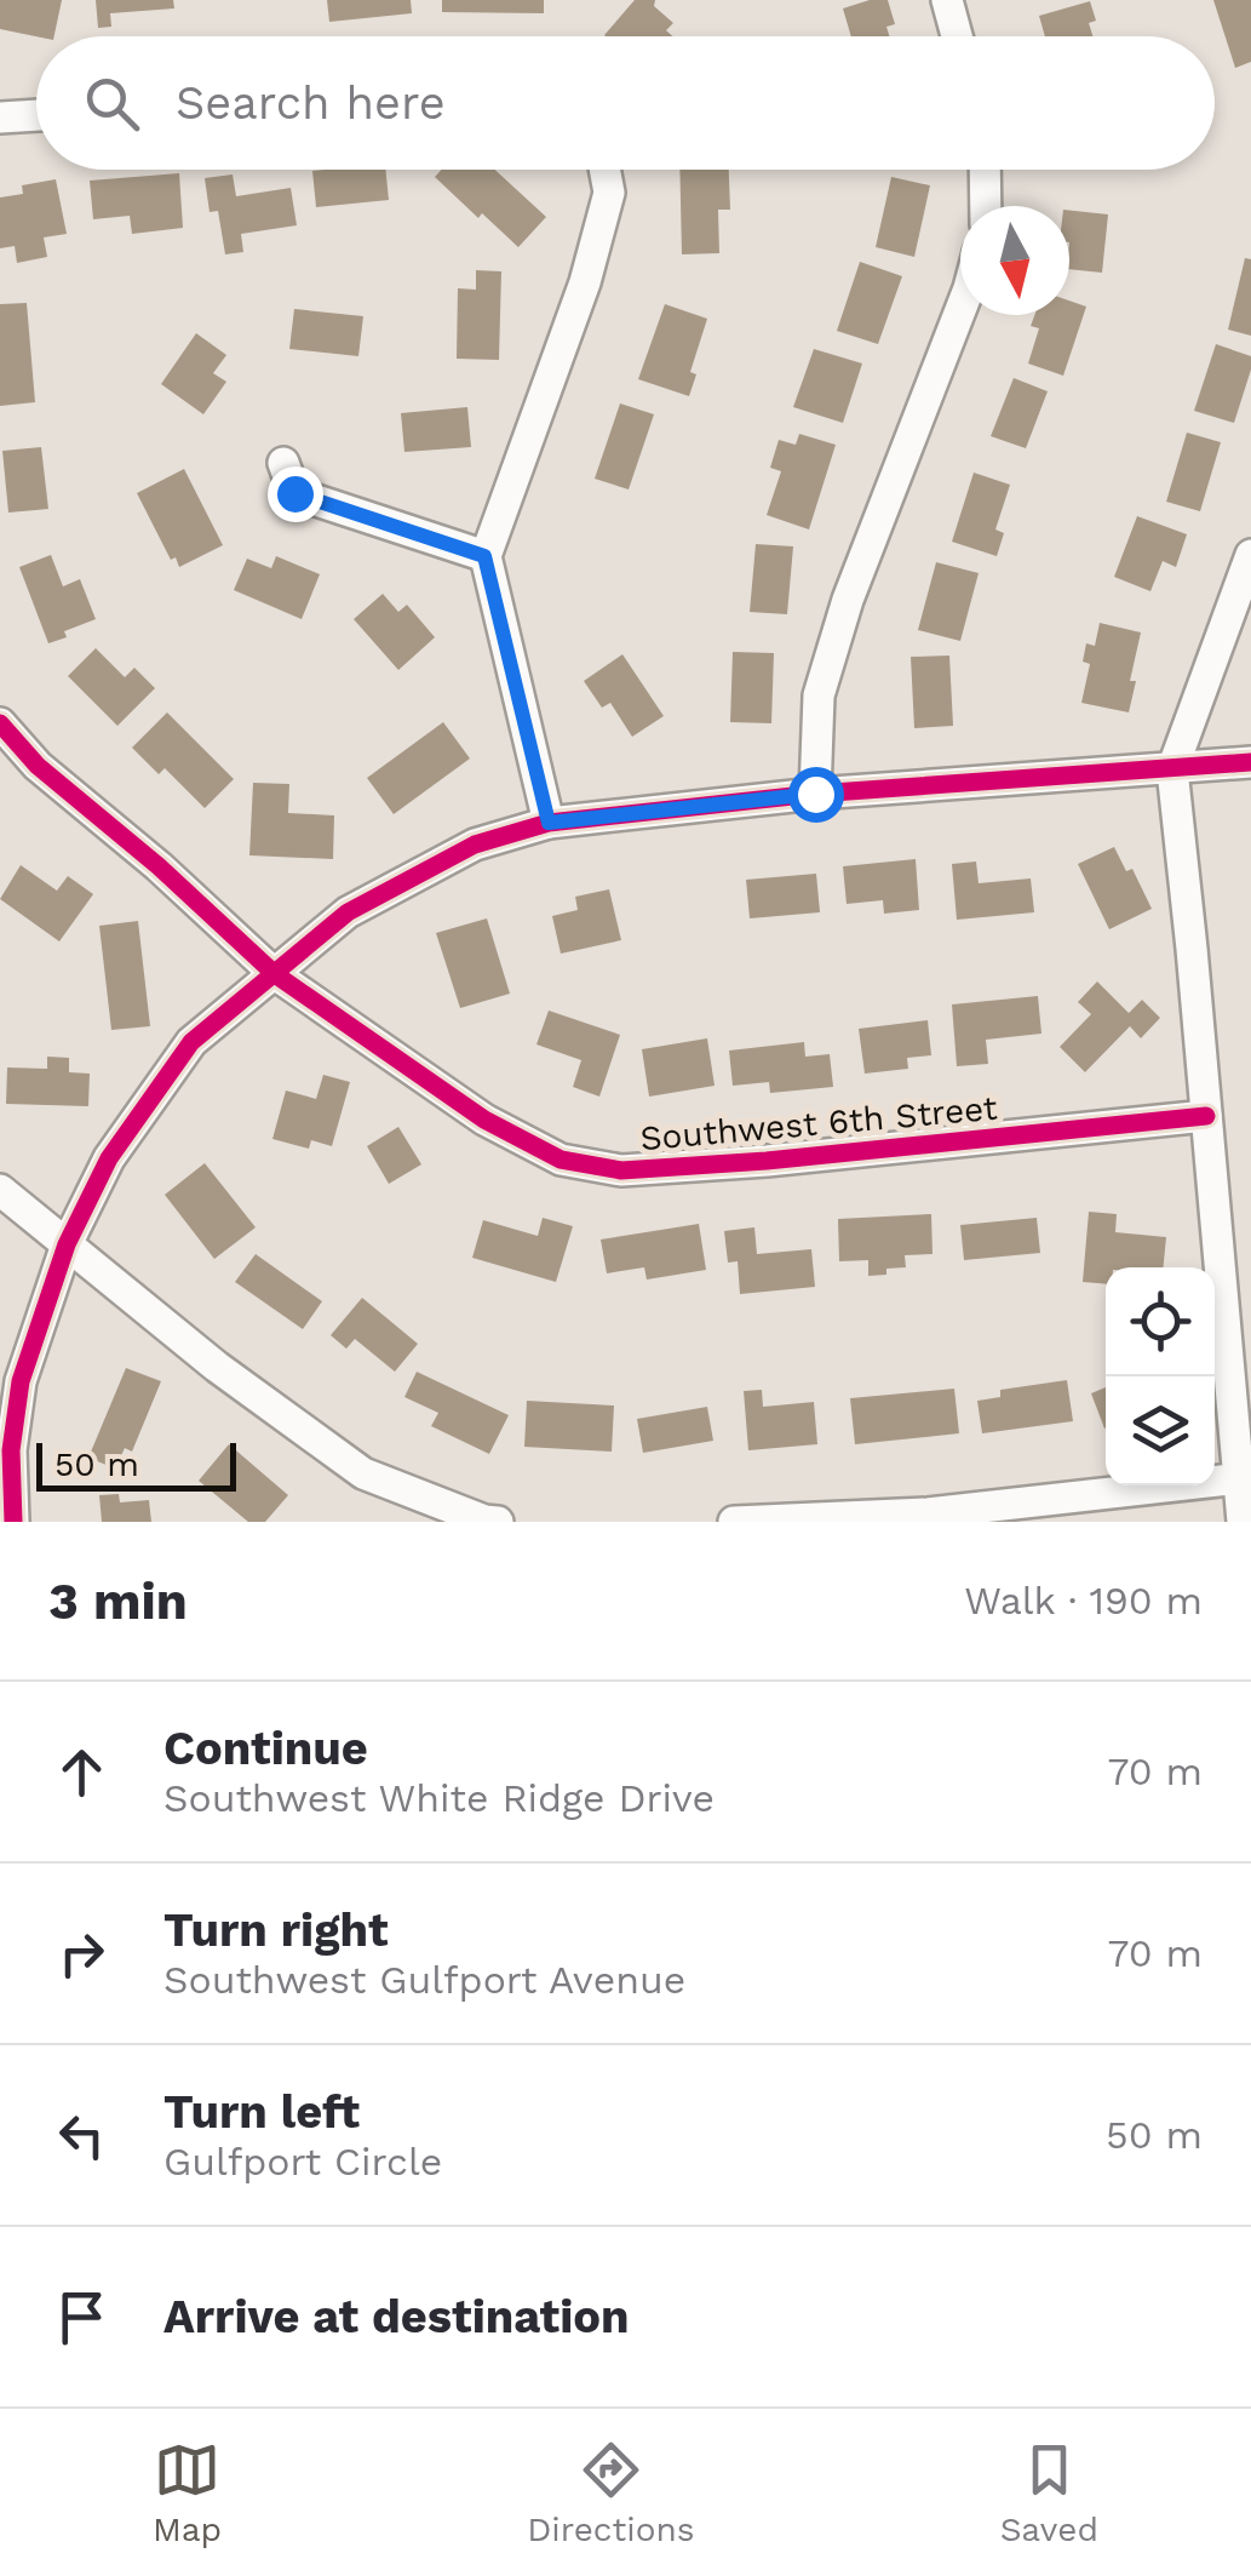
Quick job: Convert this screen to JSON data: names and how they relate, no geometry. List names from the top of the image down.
{
  "streets": {
    "street": ["Southwest 6th Street"]
  },
  "scale_bar": "50 m",
  "north": "bottom",
  "page": {
    "search": "Search here",
    "scale": "50 m",
    "heading": ["3 min", "Walk · 190 m"],
    "list": [
      ["Continue", "Southwest White Ridge Drive", "70 m"],
      ["Turn right", "Southwest Gulfport Avenue", "70 m"],
      ["Turn left", "Gulfport Circle", "50 m"],
      "Arrive at destination"
    ],
    "nav": ["Map", "Directions", "Saved"]
  }
}
